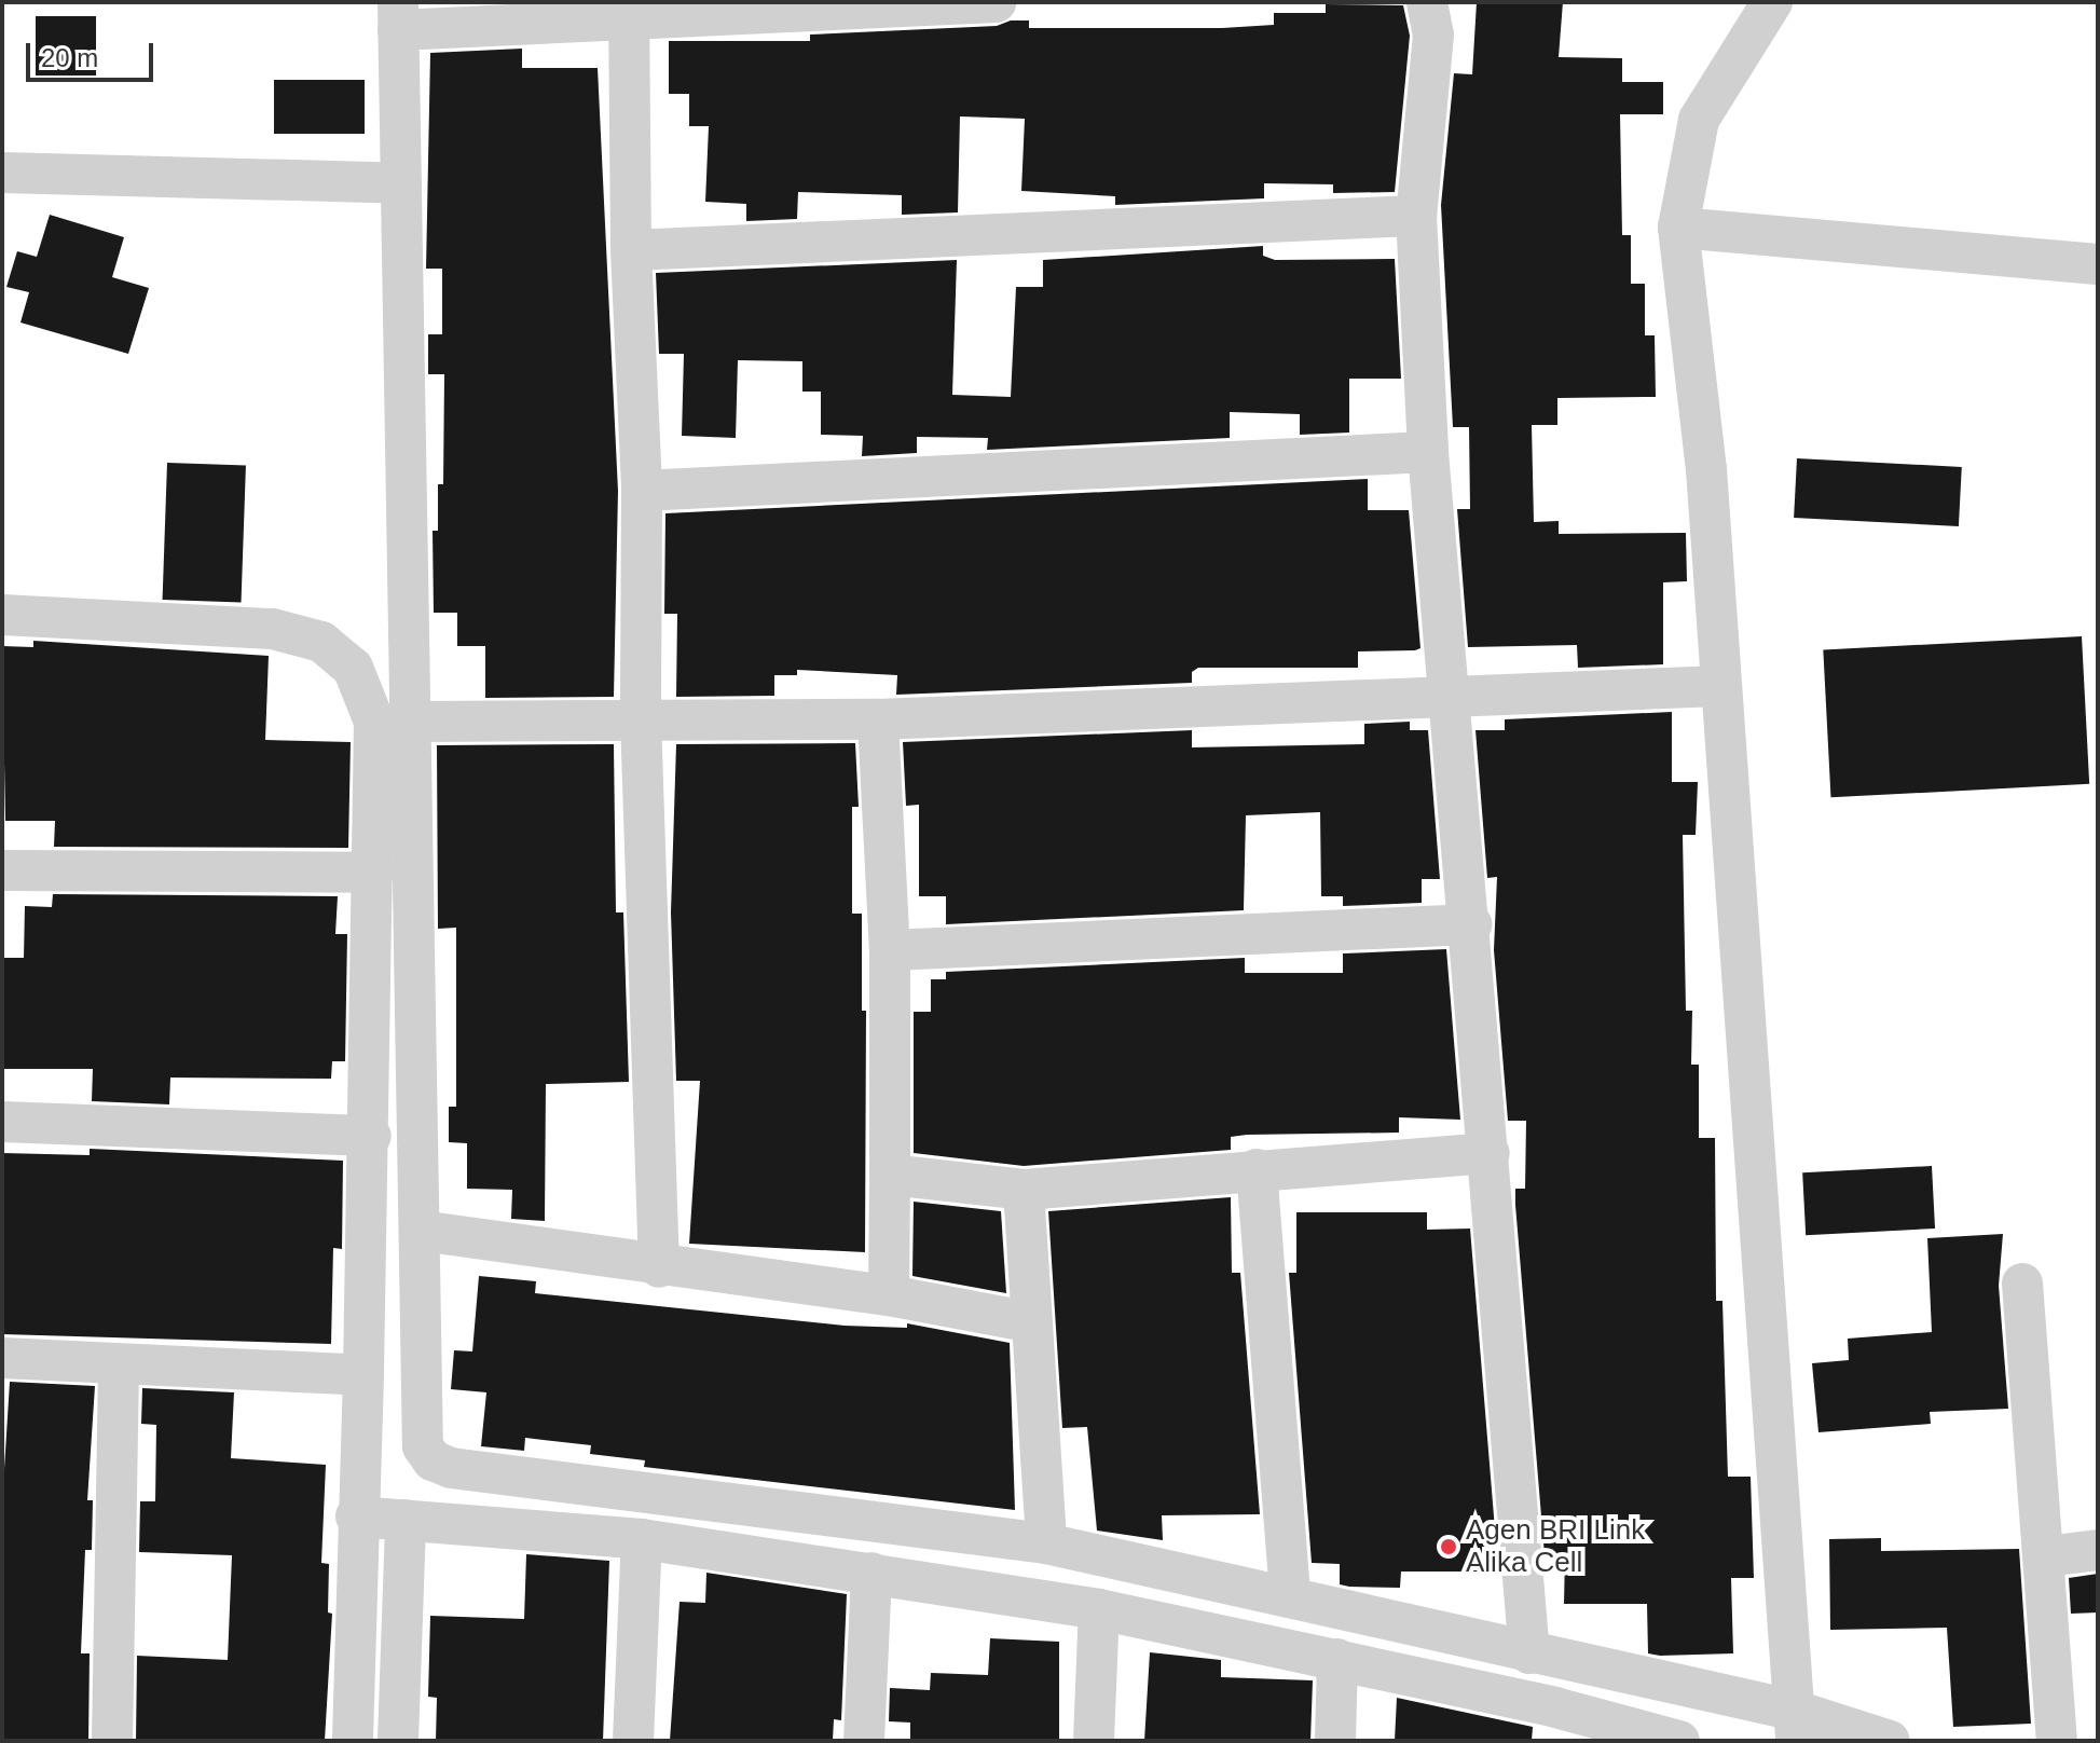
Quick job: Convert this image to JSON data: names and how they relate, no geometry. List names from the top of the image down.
{
  "places": ["Agen BRI Link Alika Cell"],
  "scale_bar": "20 m"
}
